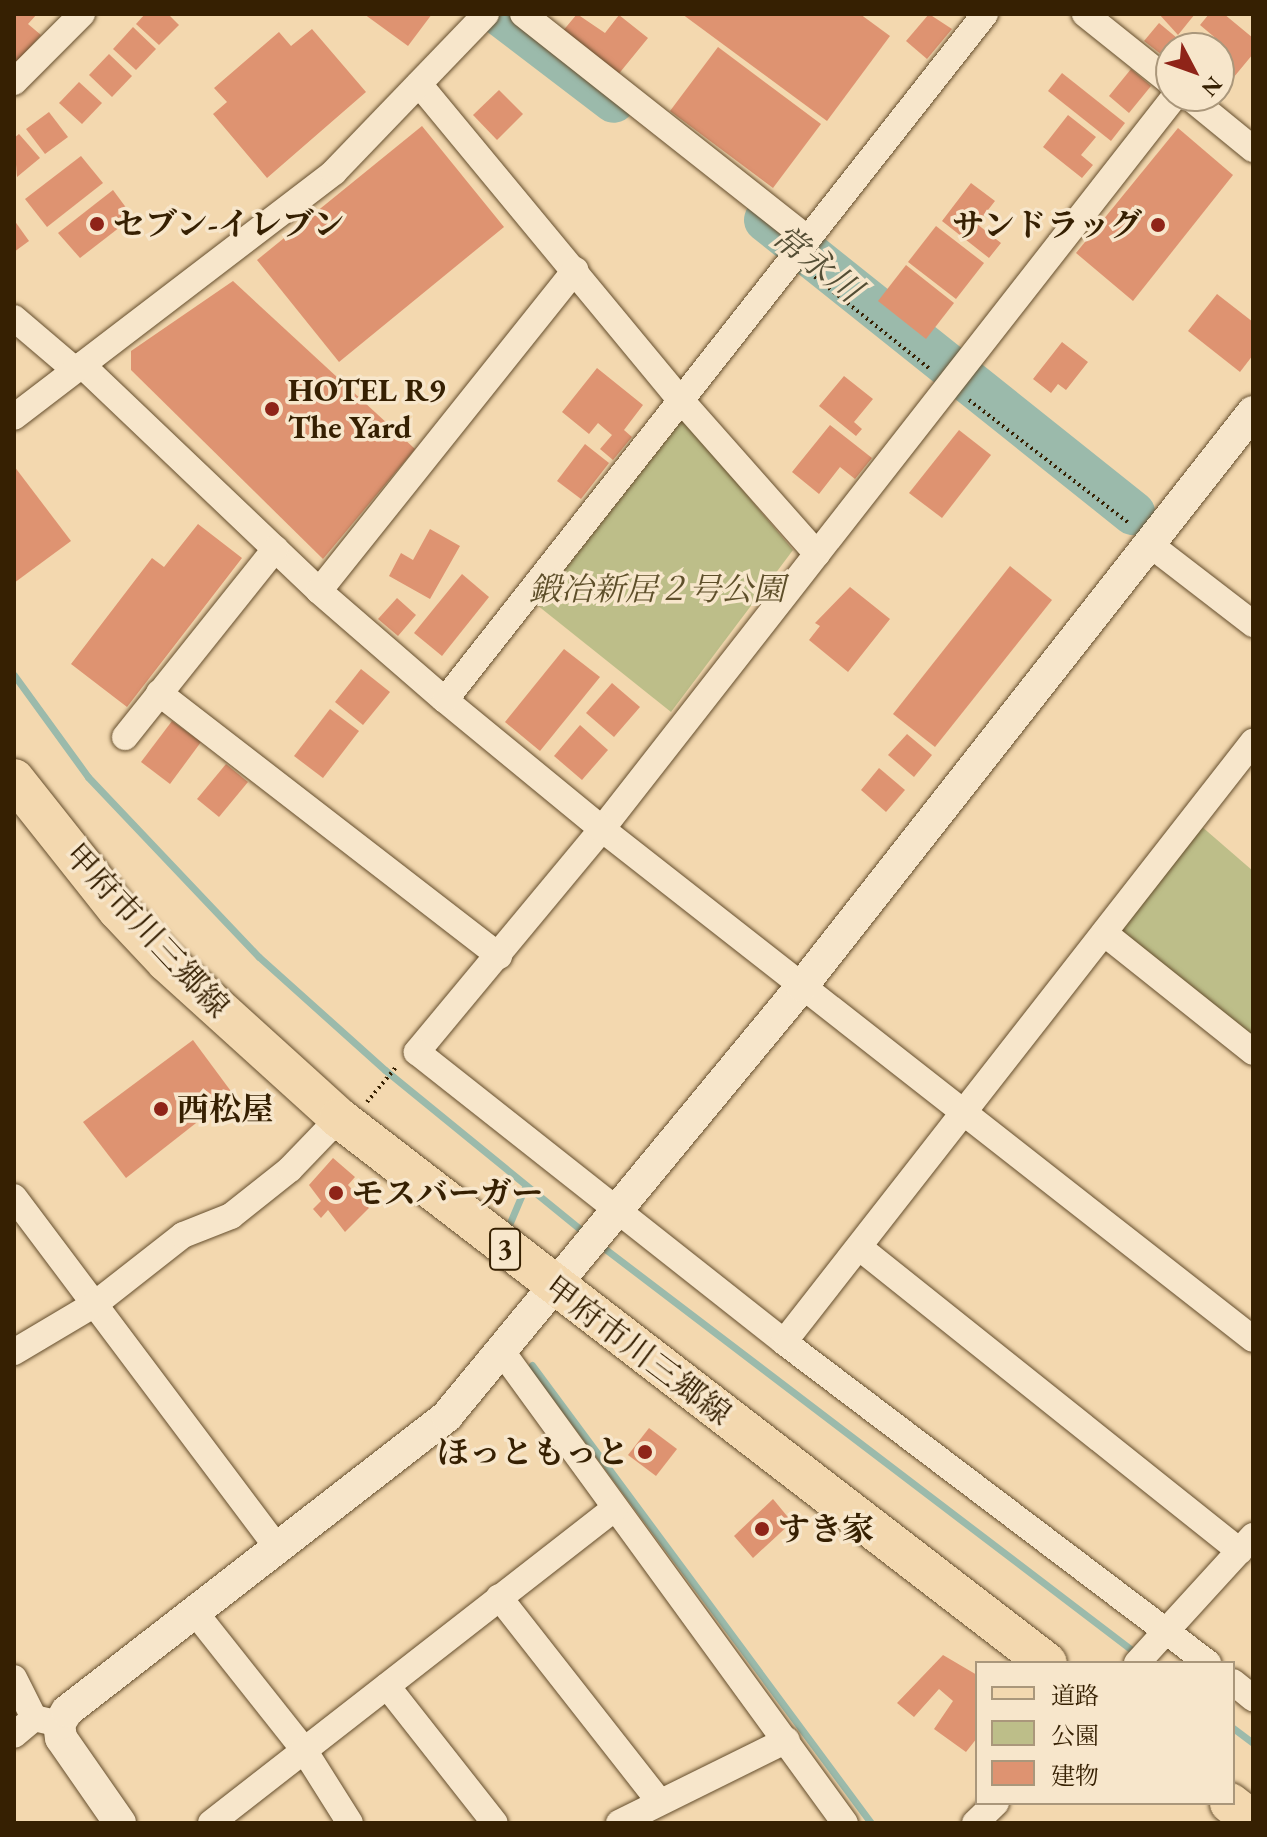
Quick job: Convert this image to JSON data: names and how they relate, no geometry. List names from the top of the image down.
{
  "streets": {
    "main road": ["甲府市川三郷線", "3"]
  },
  "water": ["常永川"],
  "parks": ["鍛冶新居２号公園"],
  "places": [
    "セブン-イレブン",
    "サンドラッグ",
    "HOTEL R9 The Yard",
    "西松屋",
    "モスバーガー",
    "ほっともっと",
    "すき家"
  ],
  "legend": ["道路", "公園", "建物"],
  "north": "bottom right"
}
